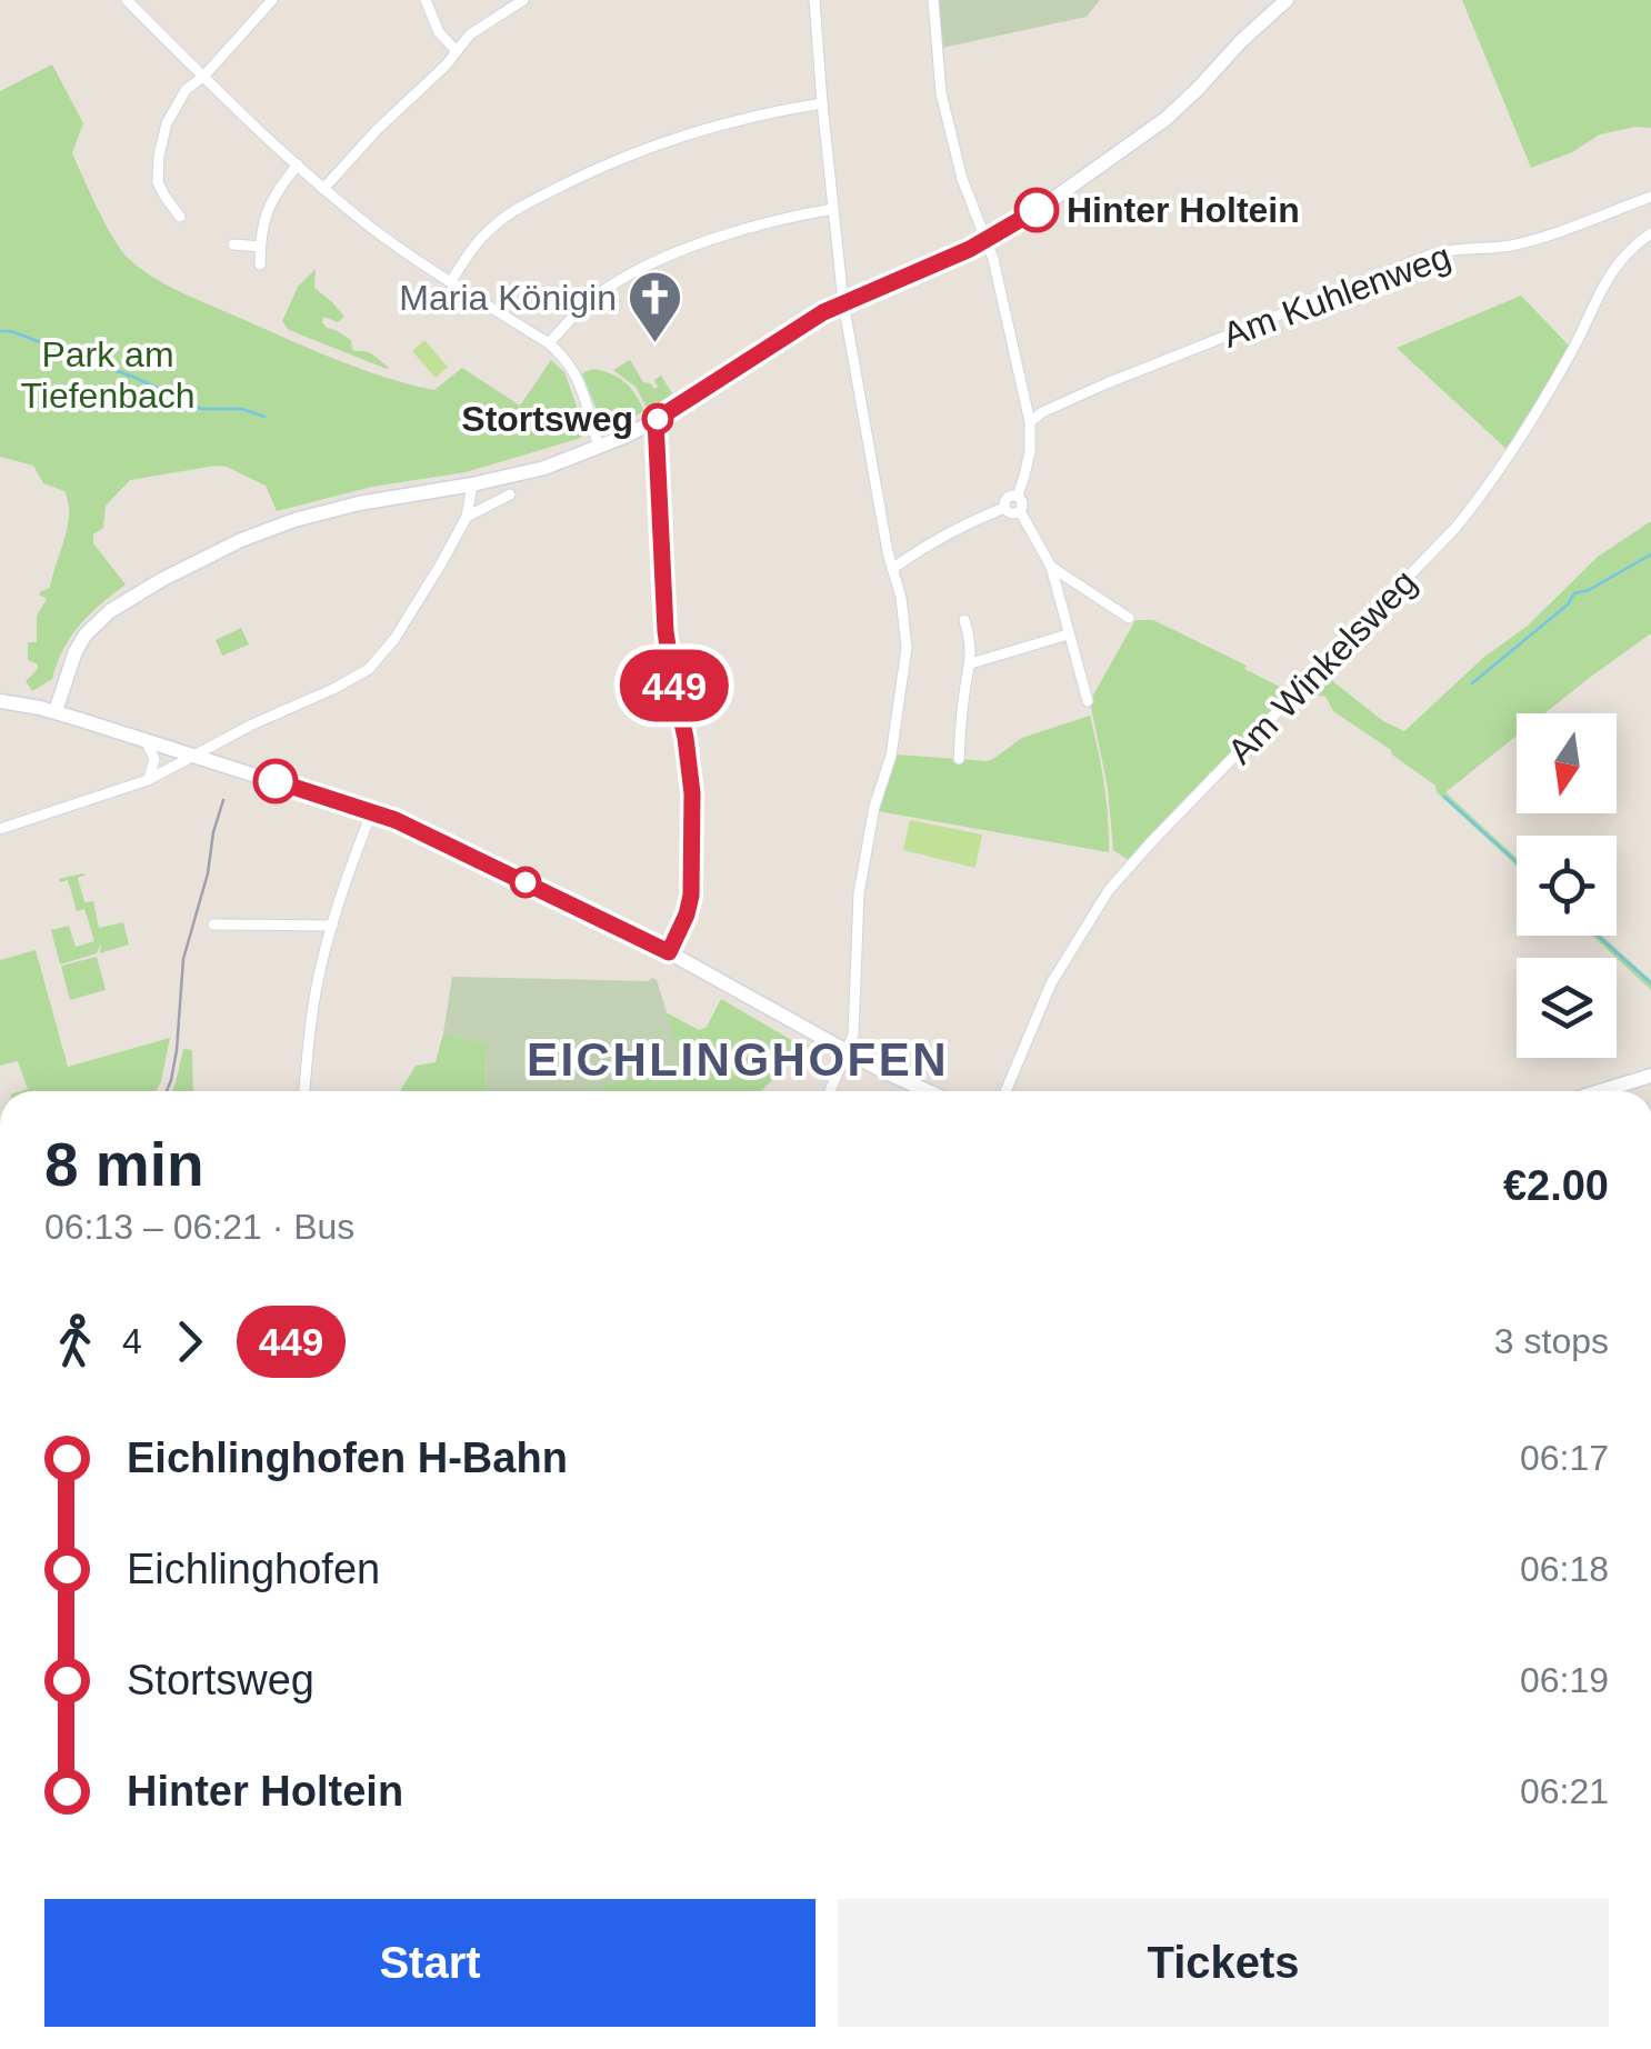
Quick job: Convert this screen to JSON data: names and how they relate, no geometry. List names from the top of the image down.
{
  "streets": {
    "street": ["Am Kuhlenweg", "Am Winkelsweg"]
  },
  "districts": ["EICHLINGHOFEN"],
  "parks": ["Park am Tiefenbach"],
  "places": {
    "other": ["Hinter Holtein", "Stortsweg"],
    "church": ["Maria Königin"]
  },
  "lines": ["bus line 449"],
  "north": "bottom",
  "page": {
    "on_map": "449",
    "heading": ["8 min", "06:13 – 06:21 · Bus", "€2.00"],
    "legs": ["4", "449", "3 stops"],
    "list": [
      {
        "name": "Eichlinghofen H-Bahn",
        "value": "06:17"
      },
      {
        "name": "Eichlinghofen",
        "value": "06:18"
      },
      {
        "name": "Stortsweg",
        "value": "06:19"
      },
      {
        "name": "Hinter Holtein",
        "value": "06:21"
      }
    ],
    "buttons": ["Start", "Tickets"]
  }
}
